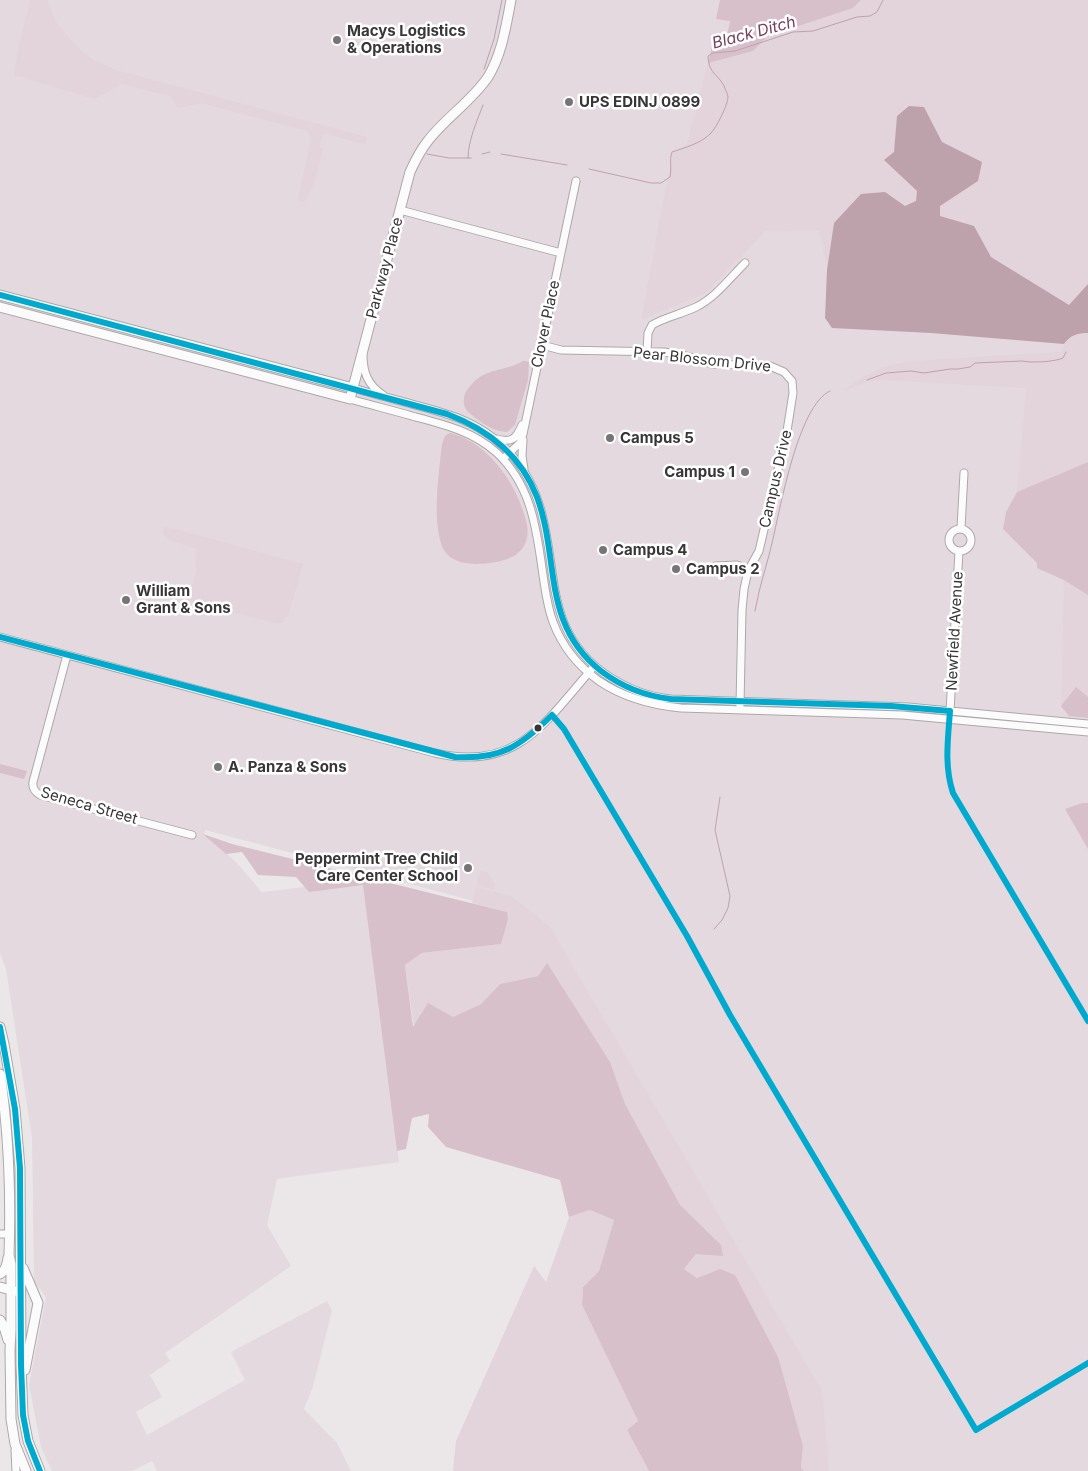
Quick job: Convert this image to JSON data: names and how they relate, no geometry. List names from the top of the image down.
{
  "streets": {
    "main road": ["Parkway Place"],
    "street": [
      "Clover Place",
      "Pear Blossom Drive",
      "Campus Drive",
      "Newfield Avenue",
      "Seneca Street"
    ]
  },
  "crossings": [
    ["Parkway Place", "Clover Place"],
    ["Clover Place", "Pear Blossom Drive"],
    ["Pear Blossom Drive", "Campus Drive"]
  ],
  "water": ["Black Ditch"],
  "places": [
    "Macys Logistics & Operations",
    "UPS EDINJ 0899",
    "Campus 5",
    "Campus 1",
    "Campus 4",
    "Campus 2",
    "William Grant & Sons",
    "A. Panza & Sons",
    "Peppermint Tree Child Care Center School"
  ]
}
